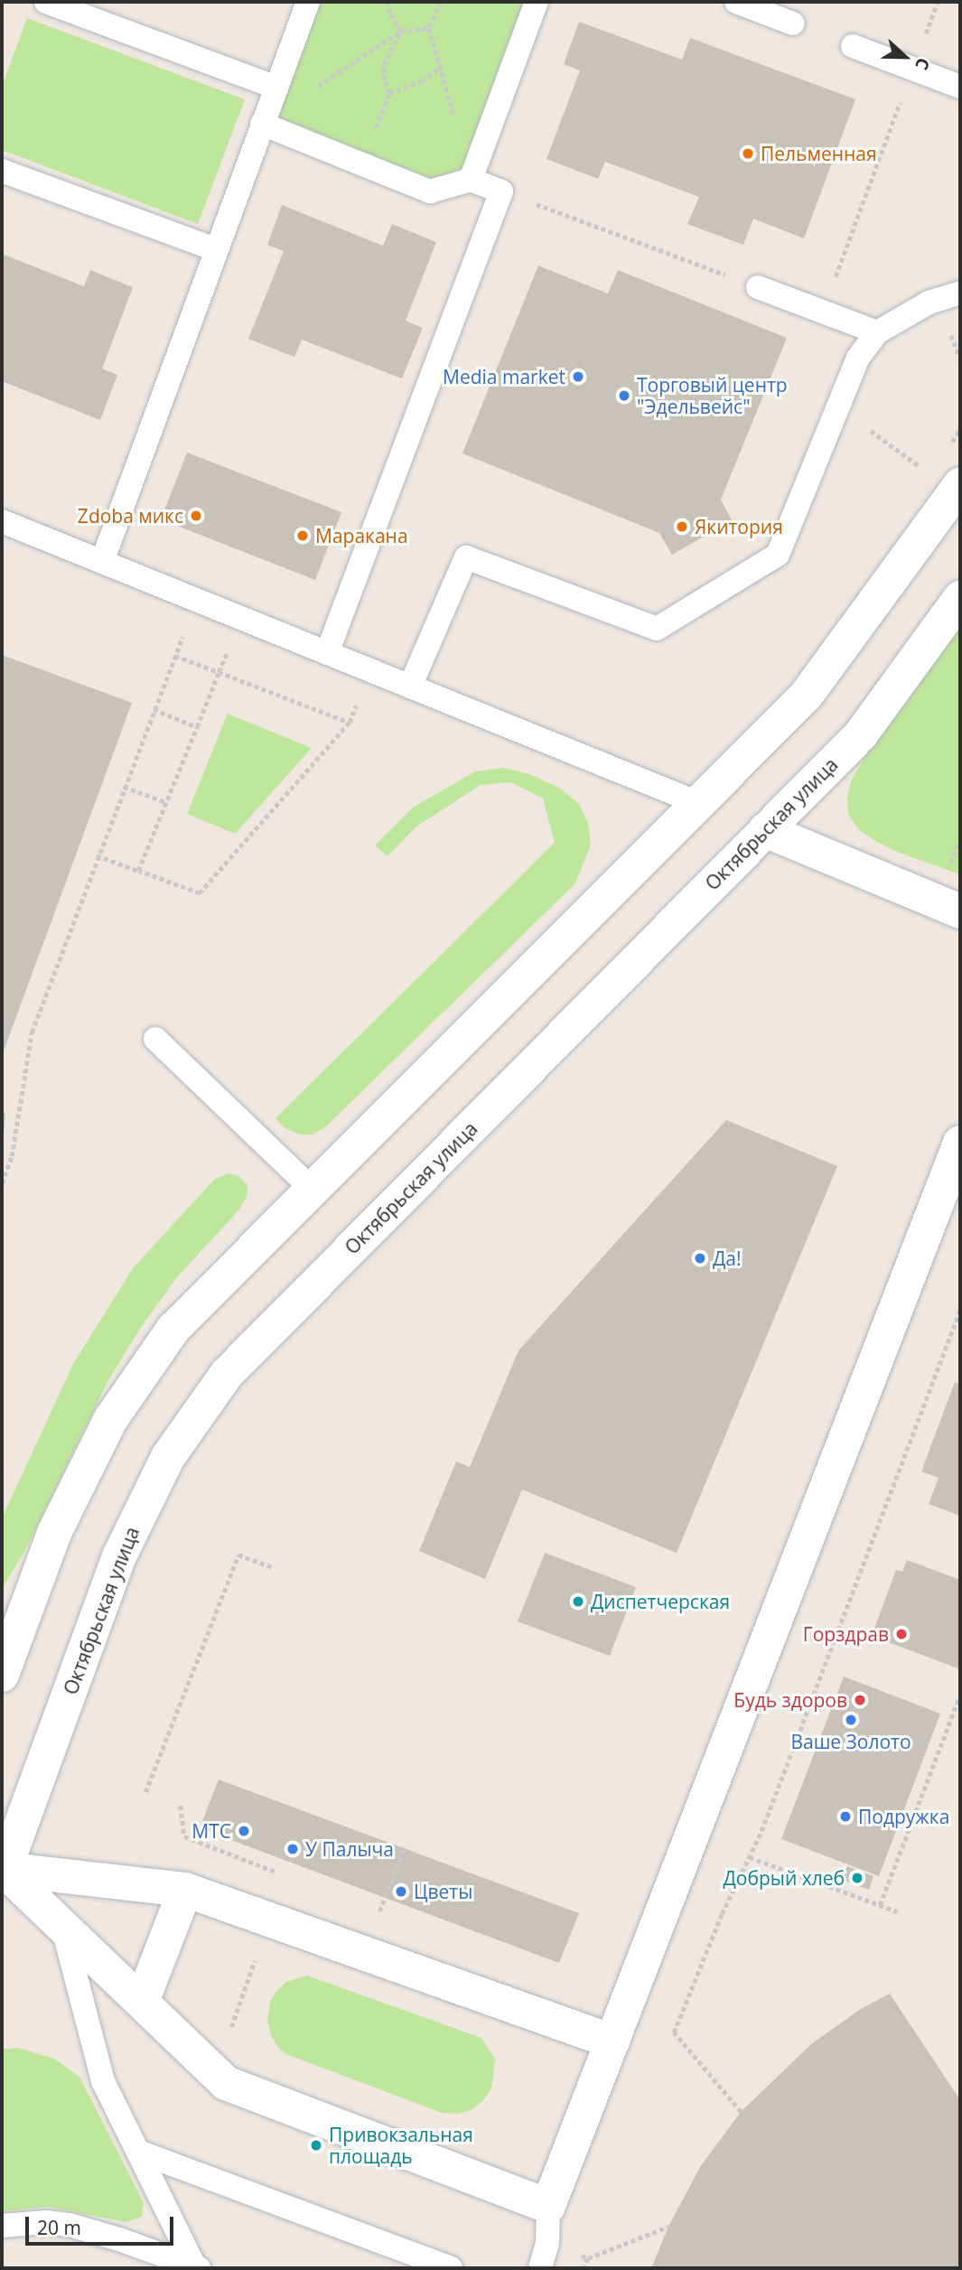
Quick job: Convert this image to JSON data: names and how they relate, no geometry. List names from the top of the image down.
{
  "streets": {
    "main road": ["Октябрьская улица"]
  },
  "places": [
    "Пельменная",
    "Media market",
    "Торговый центр \"Эдельвейс\"",
    "Zdoba микс",
    "Якитория",
    "Маракана",
    "Да!",
    "Диспетчерская",
    "Горздрав",
    "Будь здоров",
    "Ваше Золото",
    "Подружка",
    "МТС",
    "У Палыча",
    "Добрый хлеб",
    "Цветы",
    "Привокзальная площадь"
  ],
  "scale_bar": "20 m",
  "north": "right"
}
